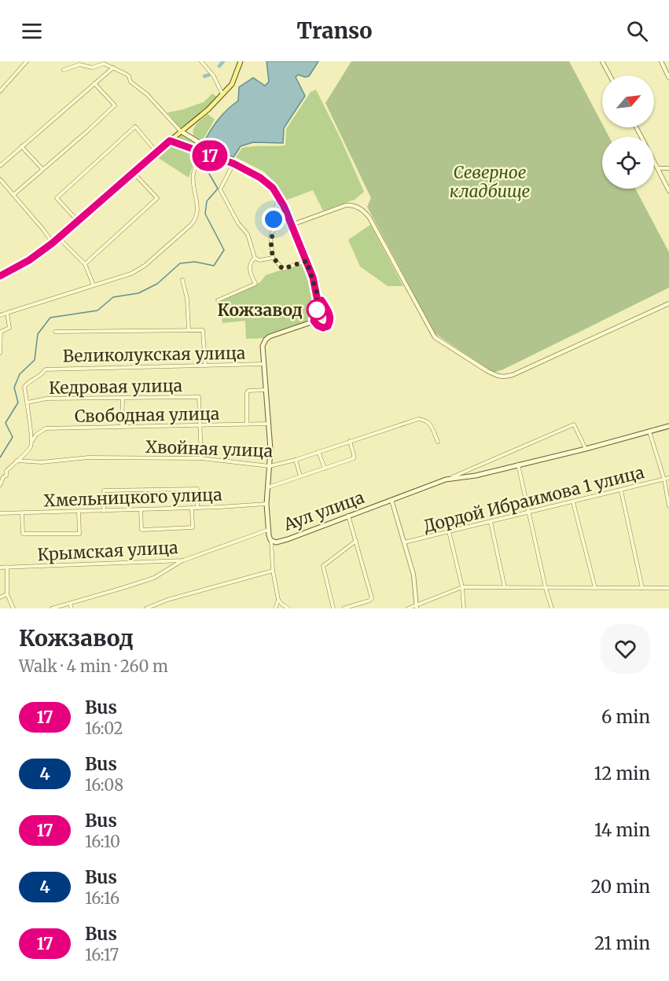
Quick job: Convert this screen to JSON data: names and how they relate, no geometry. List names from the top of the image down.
{
  "streets": {
    "main road": ["Аул улица"],
    "street": [
      "Великолукская улица",
      "Кедровая улица",
      "Свободная улица",
      "Хвойная улица",
      "Хмельницкого улица",
      "Дордой Ибраимова 1 улица",
      "Крымская улица"
    ]
  },
  "crossings": [
    ["Великолукская улица", "Кедровая улица"],
    ["Великолукская улица", "Аул улица"],
    ["Кедровая улица", "Свободная улица"],
    ["Кедровая улица", "Хвойная улица"],
    ["Свободная улица", "Хвойная улица"],
    ["Свободная улица", "Аул улица"],
    ["Хвойная улица", "Аул улица"],
    ["Хмельницкого улица", "Аул улица"],
    ["Аул улица", "Крымская улица"]
  ],
  "parks": ["Северное кладбище"],
  "places": ["Кожзавод"],
  "lines": ["bus line 17"],
  "north": "top right",
  "page": {
    "header": "Transo",
    "on_map": "17",
    "heading": ["Кожзавод", "Walk · 4 min · 260 m"],
    "list": [
      {
        "mark": "17",
        "name": "Bus",
        "note": "16:02",
        "value": "6 min"
      },
      {
        "mark": "4",
        "name": "Bus",
        "note": "16:08",
        "value": "12 min"
      },
      {
        "mark": "17",
        "name": "Bus",
        "note": "16:10",
        "value": "14 min"
      },
      {
        "mark": "4",
        "name": "Bus",
        "note": "16:16",
        "value": "20 min"
      },
      {
        "mark": "17",
        "name": "Bus",
        "note": "16:17",
        "value": "21 min"
      }
    ]
  }
}
